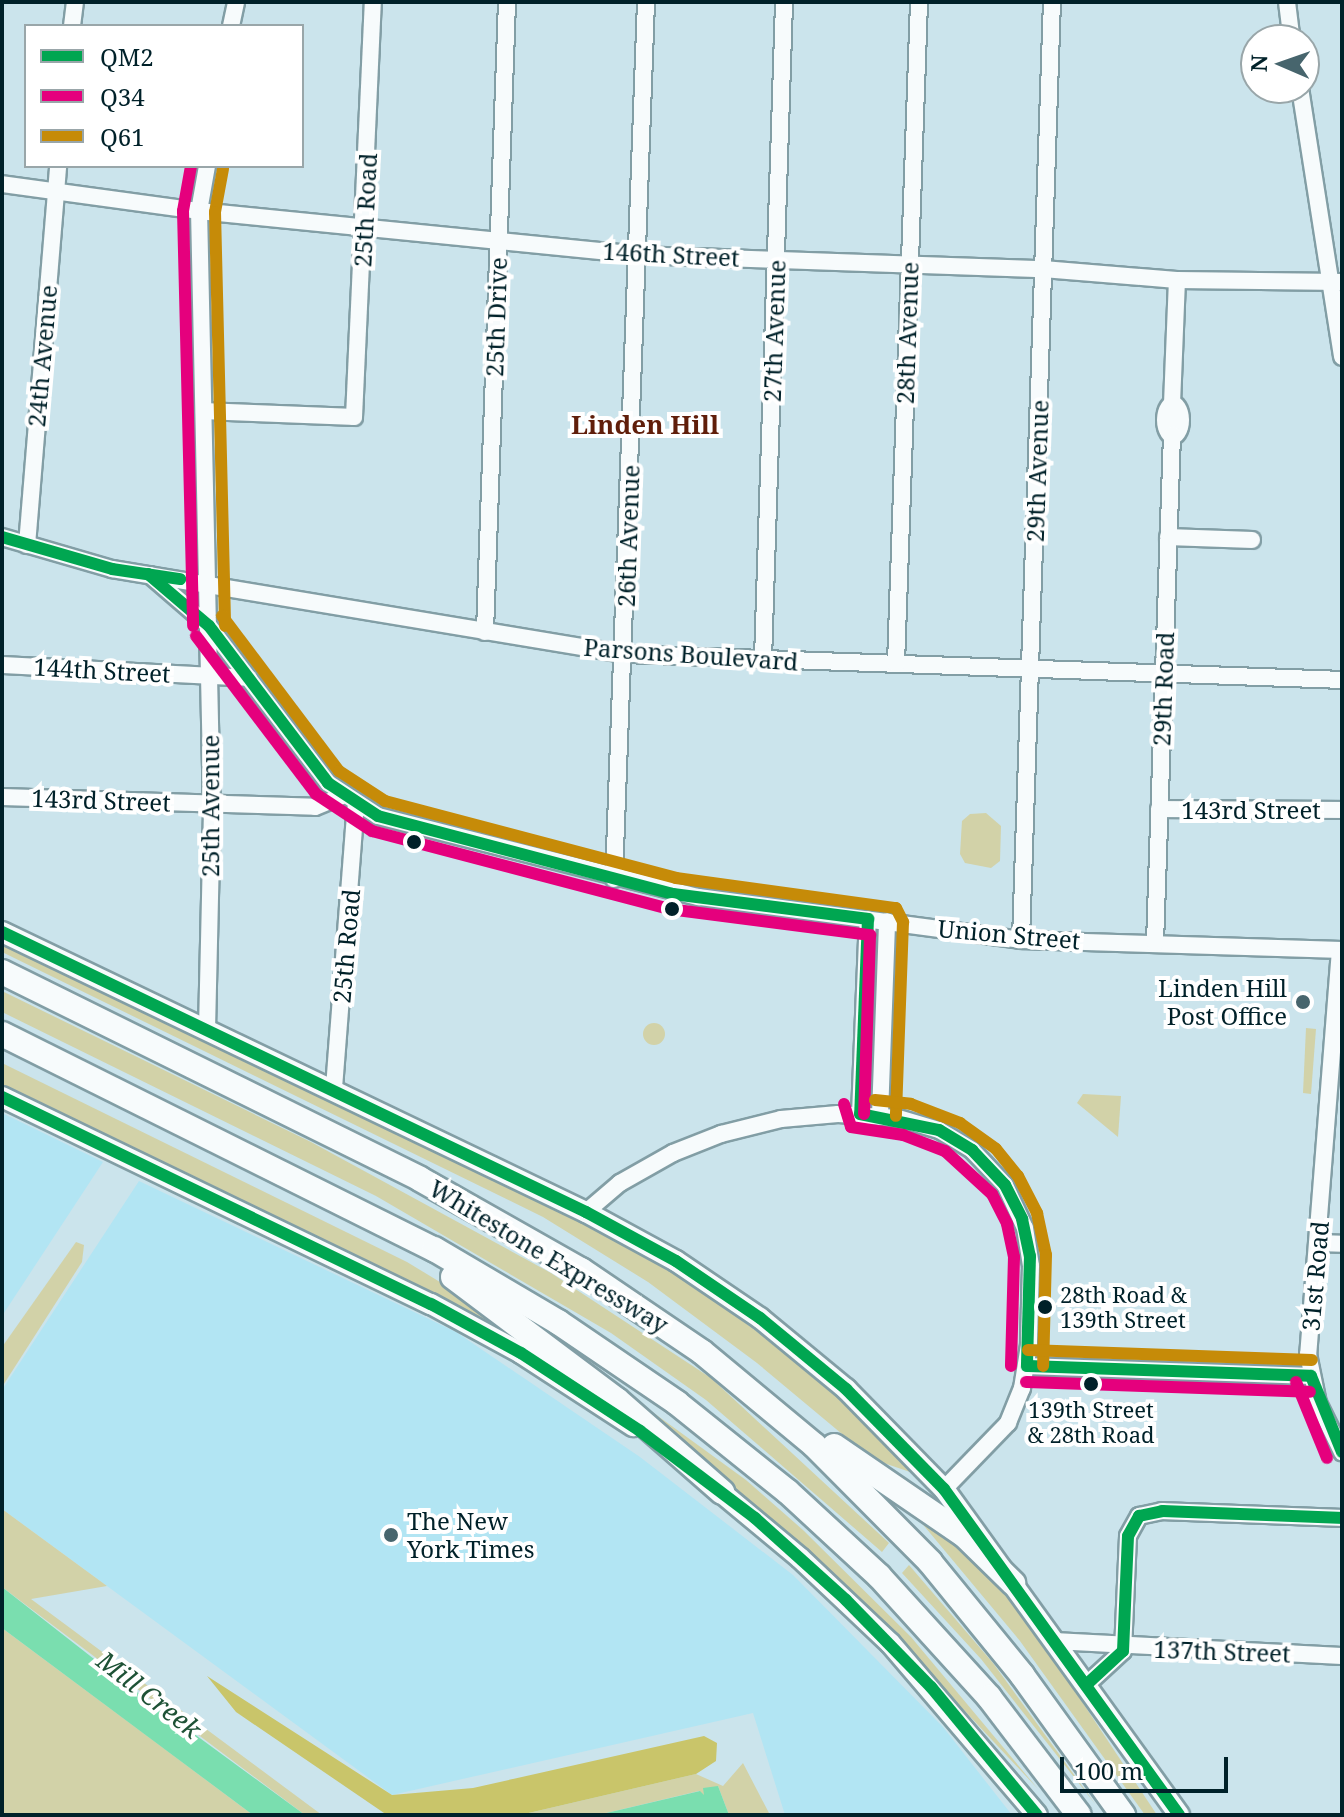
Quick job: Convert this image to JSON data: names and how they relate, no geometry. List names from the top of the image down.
{
  "streets": {
    "highway": ["Whitestone Expressway"],
    "street": [
      "25th Road",
      "146th Street",
      "25th Drive",
      "27th Avenue",
      "28th Avenue",
      "24th Avenue",
      "29th Avenue",
      "26th Avenue",
      "Parsons Boulevard",
      "144th Street",
      "29th Road",
      "143rd Street",
      "25th Avenue",
      "Union Street",
      "31st Road",
      "137th Street"
    ]
  },
  "crossings": [
    ["25th Road", "146th Street"],
    ["25th Road", "143rd Street"],
    ["25th Road", "25th Avenue"],
    ["25th Road", "Union Street"],
    ["146th Street", "25th Drive"],
    ["146th Street", "27th Avenue"],
    ["146th Street", "28th Avenue"],
    ["146th Street", "24th Avenue"],
    ["146th Street", "29th Avenue"],
    ["146th Street", "26th Avenue"],
    ["146th Street", "25th Avenue"],
    ["25th Drive", "Parsons Boulevard"],
    ["27th Avenue", "Parsons Boulevard"],
    ["28th Avenue", "Parsons Boulevard"],
    ["24th Avenue", "Parsons Boulevard"],
    ["29th Avenue", "Parsons Boulevard"],
    ["29th Avenue", "Union Street"],
    ["26th Avenue", "Parsons Boulevard"],
    ["26th Avenue", "Union Street"],
    ["Parsons Boulevard", "29th Road"],
    ["Parsons Boulevard", "25th Avenue"],
    ["144th Street", "25th Avenue"],
    ["29th Road", "143rd Street"],
    ["29th Road", "Union Street"],
    ["143rd Street", "25th Avenue"],
    ["143rd Street", "Union Street"],
    ["Union Street", "31st Road"]
  ],
  "districts": ["Linden Hill"],
  "water": ["Mill Creek"],
  "places": [
    "Linden Hill Post Office",
    "28th Road & 139th Street",
    "139th Street & 28th Road",
    "The New York Times"
  ],
  "lines": ["transit line Q34", "transit line Q61", "transit line QM2"],
  "legend": ["QM2", "Q34", "Q61"],
  "scale_bar": "100 m",
  "north": "left"
}
